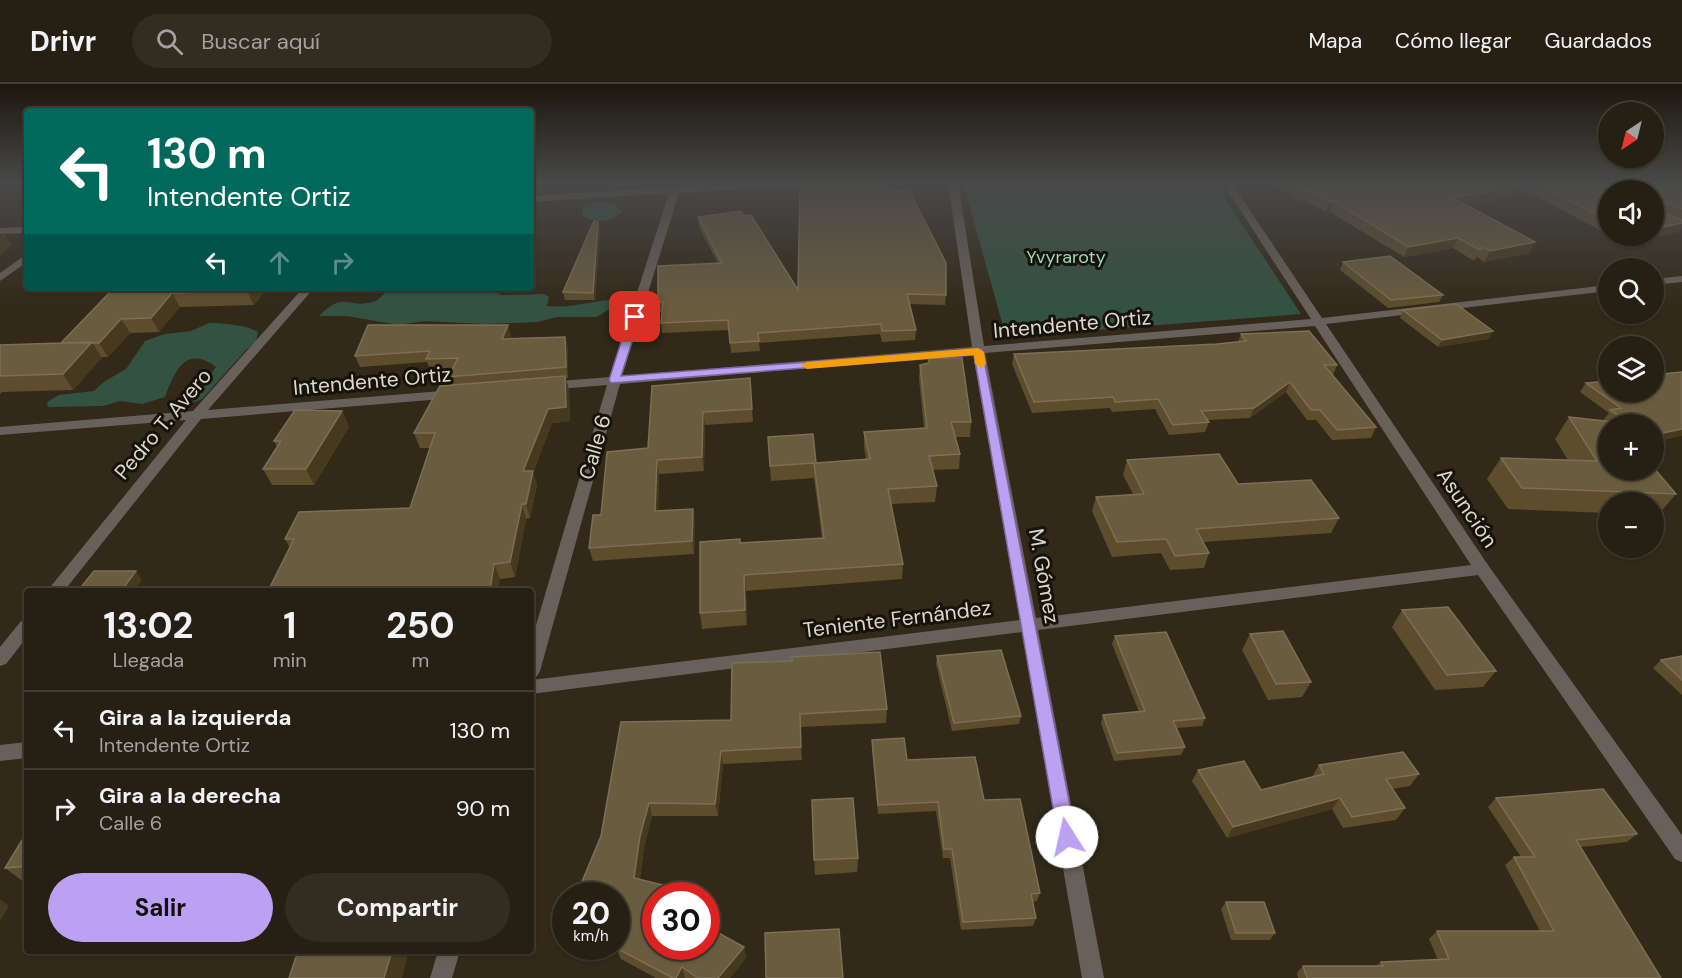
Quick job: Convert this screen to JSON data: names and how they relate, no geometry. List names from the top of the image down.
{
  "streets": {
    "street": [
      "Intendente Ortiz",
      "Pedro T. Avero",
      "Calle 6",
      "Asunción",
      "M. Gómez",
      "Teniente Fernández"
    ]
  },
  "crossings": [
    ["Intendente Ortiz", "Pedro T. Avero"],
    ["Intendente Ortiz", "Calle 6"],
    ["Intendente Ortiz", "Asunción"],
    ["Intendente Ortiz", "M. Gómez"],
    ["Asunción", "Teniente Fernández"],
    ["M. Gómez", "Teniente Fernández"]
  ],
  "parks": ["Yvyraroty"],
  "north": "bottom left",
  "page": {
    "header": "Drivr",
    "search": "Buscar aquí",
    "nav": ["Mapa", "Cómo llegar", "Guardados"],
    "map_buttons": ["+", "−"],
    "turn": ["130 m", "Intendente Ortiz"],
    "eta": [
      "13:02",
      "Llegada",
      "1",
      "min",
      "250",
      "m"
    ],
    "list": [
      {
        "name": "Gira a la izquierda",
        "note": "Intendente Ortiz",
        "value": "130 m"
      },
      {
        "name": "Gira a la derecha",
        "note": "Calle 6",
        "value": "90 m"
      }
    ],
    "buttons": ["Salir", "Compartir"],
    "speed": "20 km/h",
    "limit": "30"
  }
}
